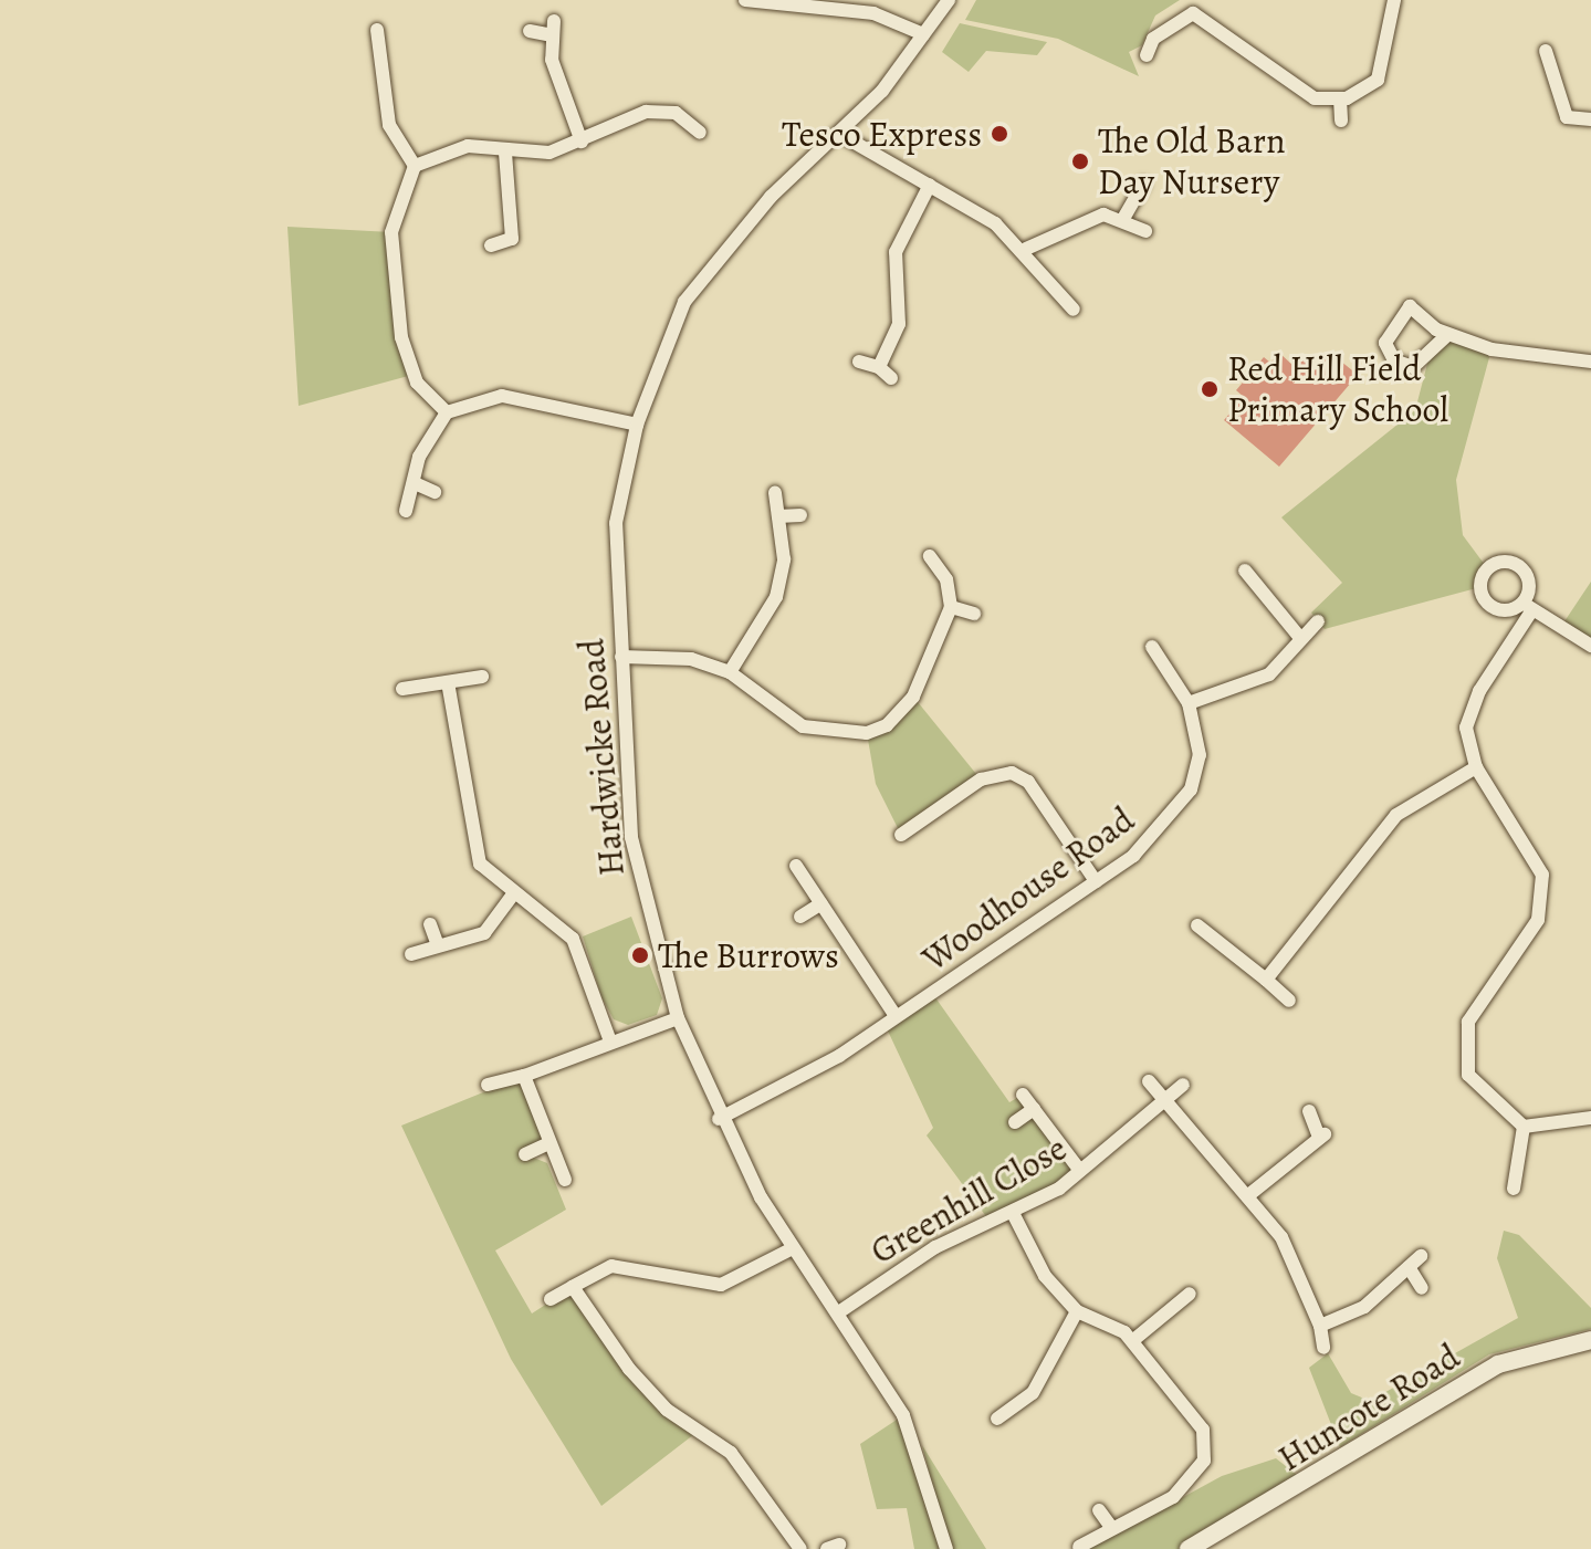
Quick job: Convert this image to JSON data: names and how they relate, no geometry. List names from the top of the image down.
{
  "streets": {
    "street": [
      "Hardwicke Road",
      "Woodhouse Road",
      "Greenhill Close",
      "Huncote Road"
    ]
  },
  "crossings": [
    ["Hardwicke Road", "Woodhouse Road"],
    ["Hardwicke Road", "Greenhill Close"]
  ],
  "places": [
    "Tesco Express",
    "The Old Barn Day Nursery",
    "Red Hill Field Primary School",
    "The Burrows"
  ]
}
